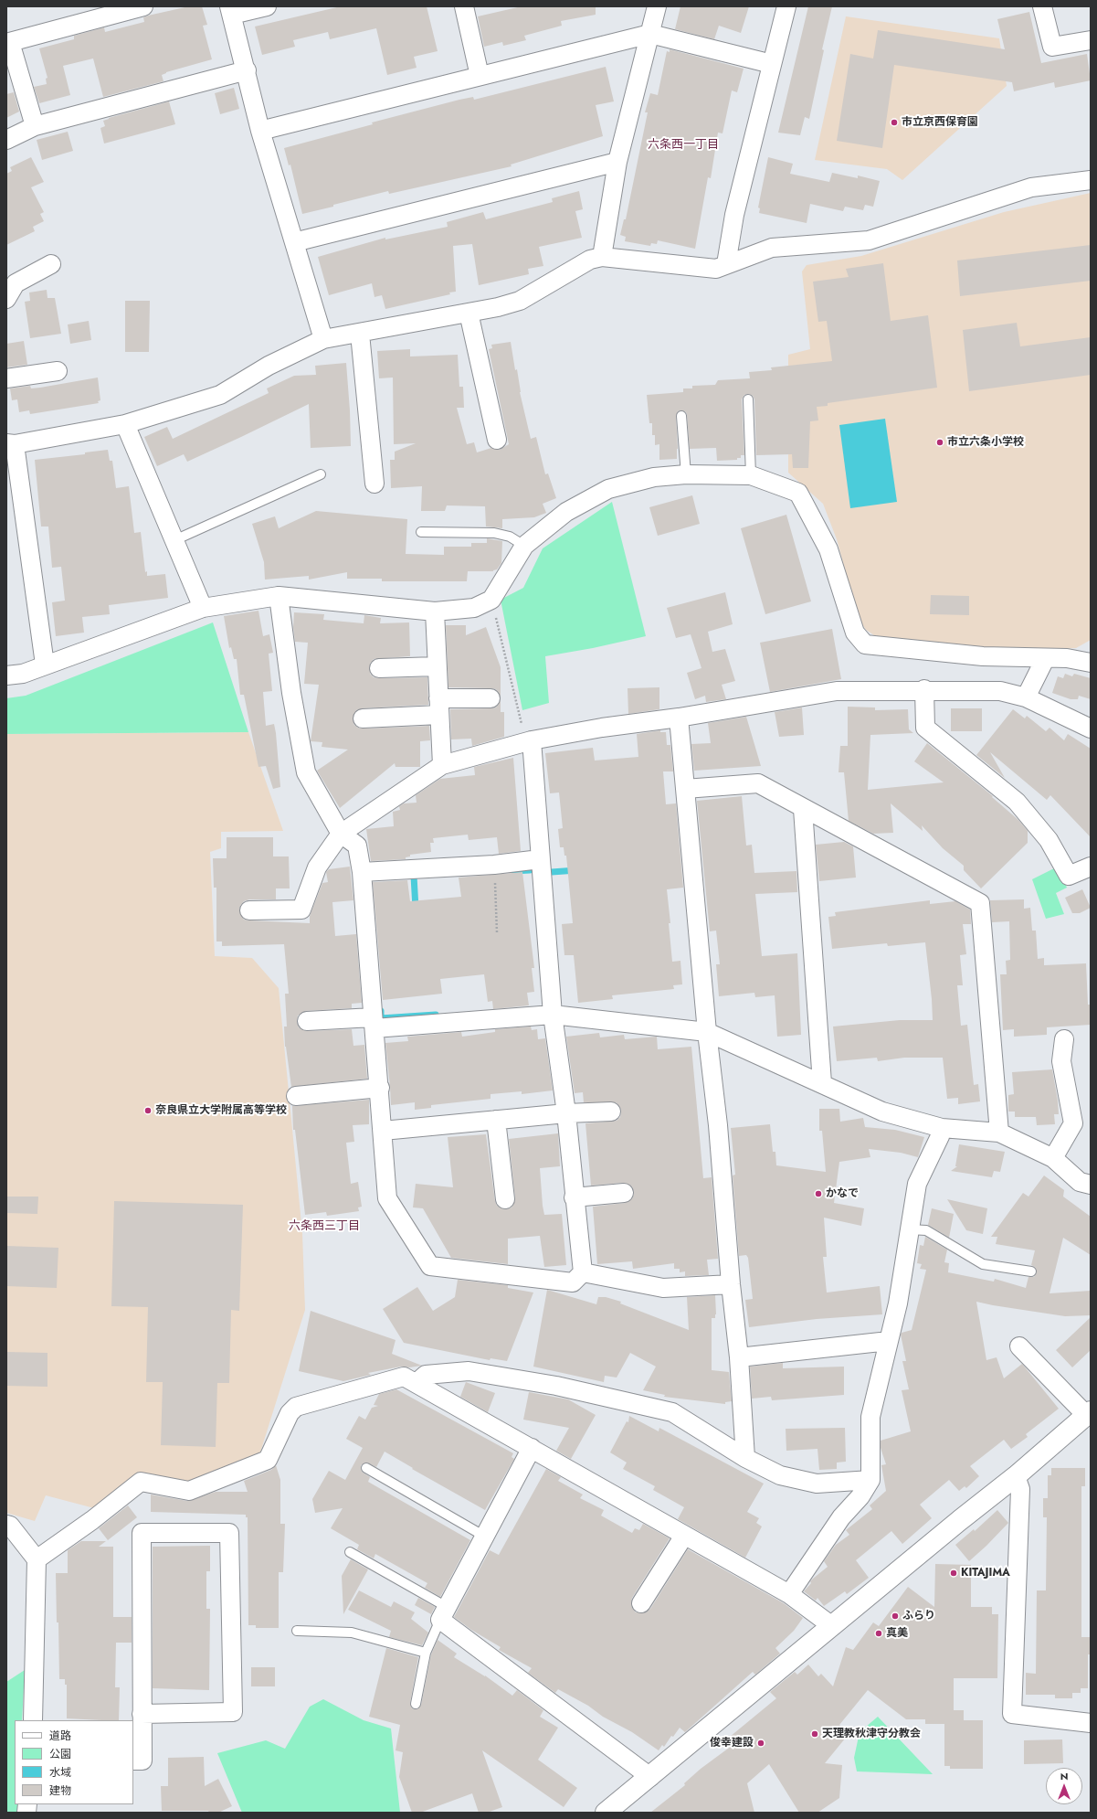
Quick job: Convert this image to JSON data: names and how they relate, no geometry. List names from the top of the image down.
{
  "districts": ["六条西一丁目", "六条西三丁目"],
  "places": [
    "市立京西保育園",
    "市立六条小学校",
    "奈良県立大学附属高等学校",
    "かなで",
    "KITAJIMA",
    "ふらり",
    "真美",
    "天理教秋津守分教会",
    "俊幸建設"
  ],
  "legend": [
    "道路",
    "公園",
    "水域",
    "建物"
  ],
  "north": "top"
}
